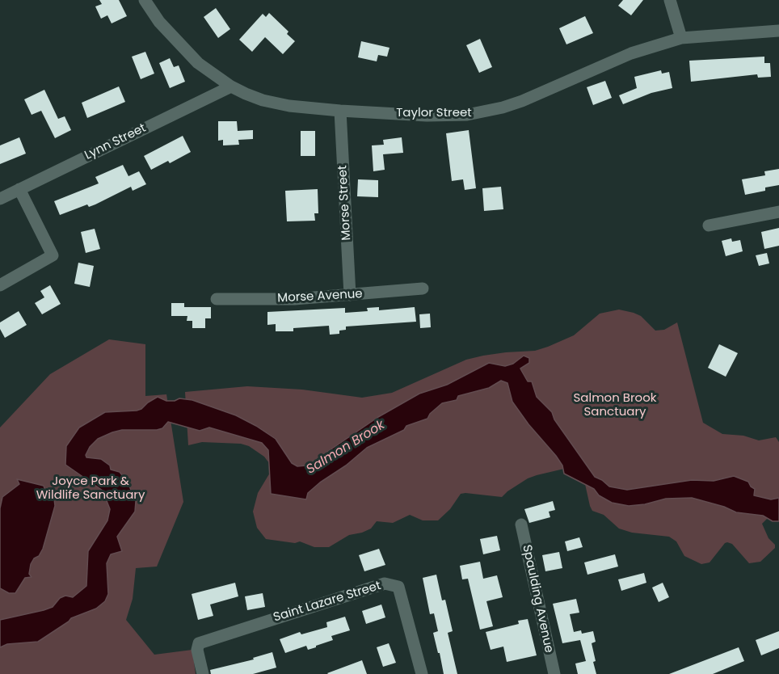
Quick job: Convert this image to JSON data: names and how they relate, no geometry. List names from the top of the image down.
{
  "streets": {
    "street": [
      "Taylor Street",
      "Lynn Street",
      "Morse Street",
      "Morse Avenue",
      "Spaulding Avenue",
      "Saint Lazare Street"
    ]
  },
  "crossings": [
    ["Taylor Street", "Lynn Street"],
    ["Taylor Street", "Morse Street"],
    ["Morse Street", "Morse Avenue"]
  ],
  "water": ["Salmon Brook"],
  "parks": ["Salmon Brook Sanctuary", "Joyce Park & Wildlife Sanctuary"]
}
